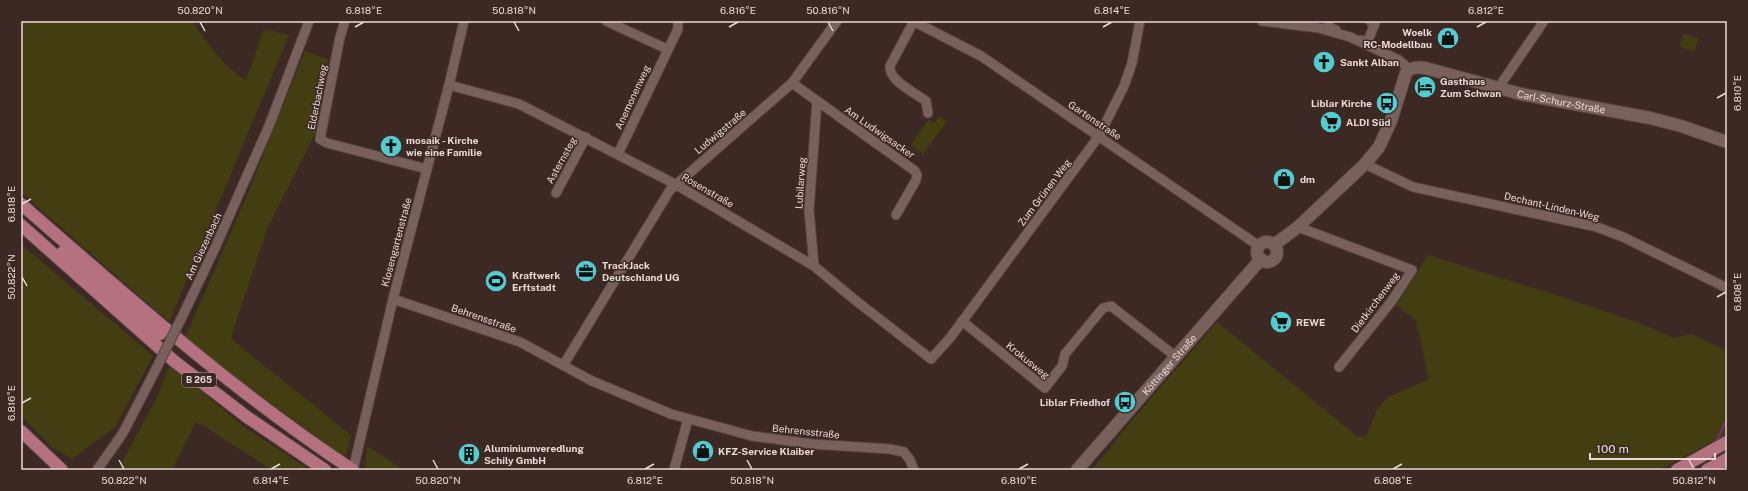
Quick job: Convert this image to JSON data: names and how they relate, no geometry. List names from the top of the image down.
{
  "streets": {
    "main road": ["B 265"],
    "street": [
      "Elderbachweg",
      "Anemonenweg",
      "Carl-Schurz-Straße",
      "Gartenstraße",
      "Ludwigstraße",
      "Am Ludwigsacker",
      "Asternsteg",
      "Lubilarweg",
      "Rosenstraße",
      "Zum Grünen Weg",
      "Dechant-Linden-Weg",
      "Klosengartenstraße",
      "Am Giezenbach",
      "Dietkirchenweg",
      "Behrensstraße",
      "Krokusweg",
      "Köttinger Straße"
    ]
  },
  "crossings": [
    ["Elderbachweg", "Klosengartenstraße"],
    ["Anemonenweg", "Rosenstraße"],
    ["Gartenstraße", "Zum Grünen Weg"],
    ["Gartenstraße", "Köttinger Straße"],
    ["Ludwigstraße", "Am Ludwigsacker"],
    ["Ludwigstraße", "Rosenstraße"],
    ["Ludwigstraße", "Behrensstraße"],
    ["Am Ludwigsacker", "Lubilarweg"],
    ["Asternsteg", "Rosenstraße"],
    ["Lubilarweg", "Rosenstraße"],
    ["Rosenstraße", "Zum Grünen Weg"],
    ["Rosenstraße", "Klosengartenstraße"],
    ["Zum Grünen Weg", "Krokusweg"],
    ["Klosengartenstraße", "Behrensstraße"],
    ["Klosengartenstraße", "B 265"],
    ["Krokusweg", "Köttinger Straße"]
  ],
  "places": {
    "shop": ["Woelk RC-Modellbau", "dm", "KFZ-Service Klaiber"],
    "church": ["Sankt Alban", "mosaik - Kirche wie eine Familie"],
    "hotel": ["Gasthaus Zum Schwan"],
    "bus stop": ["Liblar Kirche", "Liblar Friedhof"],
    "supermarket": ["ALDI Süd", "REWE"],
    "office": ["TrackJack Deutschland UG"],
    "sports": ["Kraftwerk Erftstadt"],
    "building": ["Aluminiumveredlung Schily GmbH"]
  },
  "scale_bar": "100 m",
  "coordinates": [
    "50.820°N",
    "6.818°E",
    "50.818°N",
    "6.816°E",
    "50.816°N",
    "6.814°E",
    "6.812°E",
    "6.810°E",
    "50.822°N",
    "6.808°E",
    "50.812°N"
  ]
}
